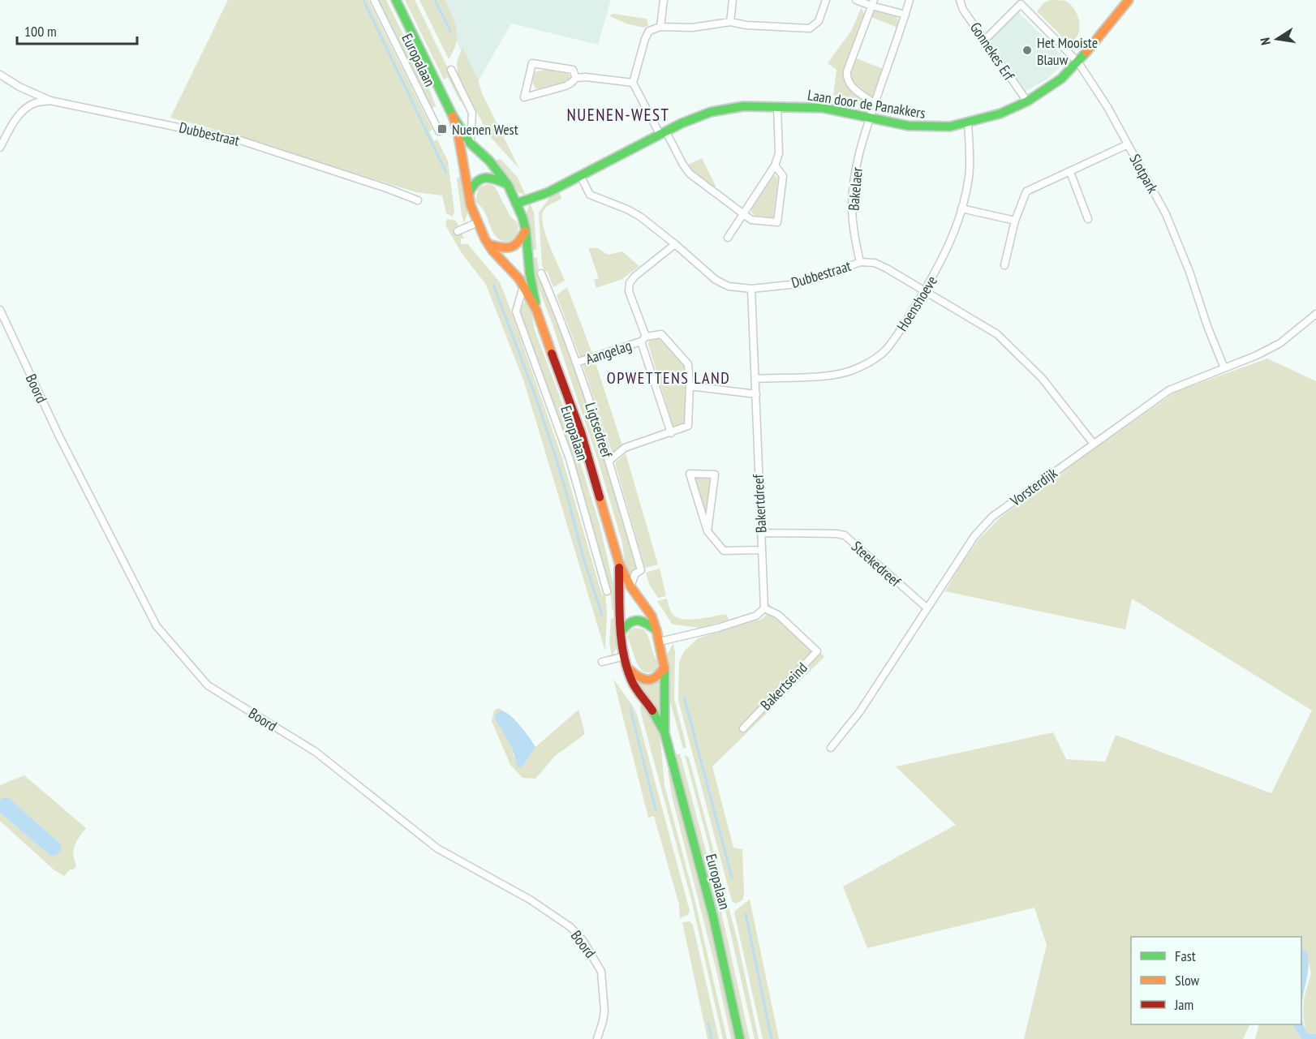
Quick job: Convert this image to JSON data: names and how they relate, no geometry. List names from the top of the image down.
{
  "streets": {
    "main road": ["Europalaan", "Laan door de Panakkers"],
    "street": [
      "Gonnekes Erf",
      "Dubbestraat",
      "Slotpark",
      "Bakelaer",
      "Hoenshoeve",
      "Aangelag",
      "Boord",
      "Ligtsedreef",
      "Vorsterdijk",
      "Bakertdreef",
      "Steekedreef",
      "Bakertseind"
    ]
  },
  "crossings": [
    ["Gonnekes Erf", "Laan door de Panakkers"],
    ["Gonnekes Erf", "Slotpark"],
    ["Europalaan", "Laan door de Panakkers"],
    ["Europalaan", "Ligtsedreef"],
    ["Laan door de Panakkers", "Dubbestraat"],
    ["Laan door de Panakkers", "Slotpark"],
    ["Laan door de Panakkers", "Bakelaer"],
    ["Laan door de Panakkers", "Hoenshoeve"],
    ["Dubbestraat", "Bakelaer"],
    ["Dubbestraat", "Hoenshoeve"],
    ["Dubbestraat", "Aangelag"],
    ["Dubbestraat", "Vorsterdijk"],
    ["Dubbestraat", "Bakertdreef"],
    ["Slotpark", "Vorsterdijk"],
    ["Hoenshoeve", "Bakertdreef"],
    ["Aangelag", "Ligtsedreef"],
    ["Vorsterdijk", "Steekedreef"],
    ["Bakertdreef", "Steekedreef"],
    ["Bakertdreef", "Bakertseind"]
  ],
  "districts": ["NUENEN-WEST", "OPWETTENS LAND"],
  "places": {
    "other": ["Het Mooiste Blauw"],
    "transit": ["Nuenen West"]
  },
  "legend": ["Fast", "Slow", "Jam"],
  "scale_bar": "100 m",
  "north": "left"
}
